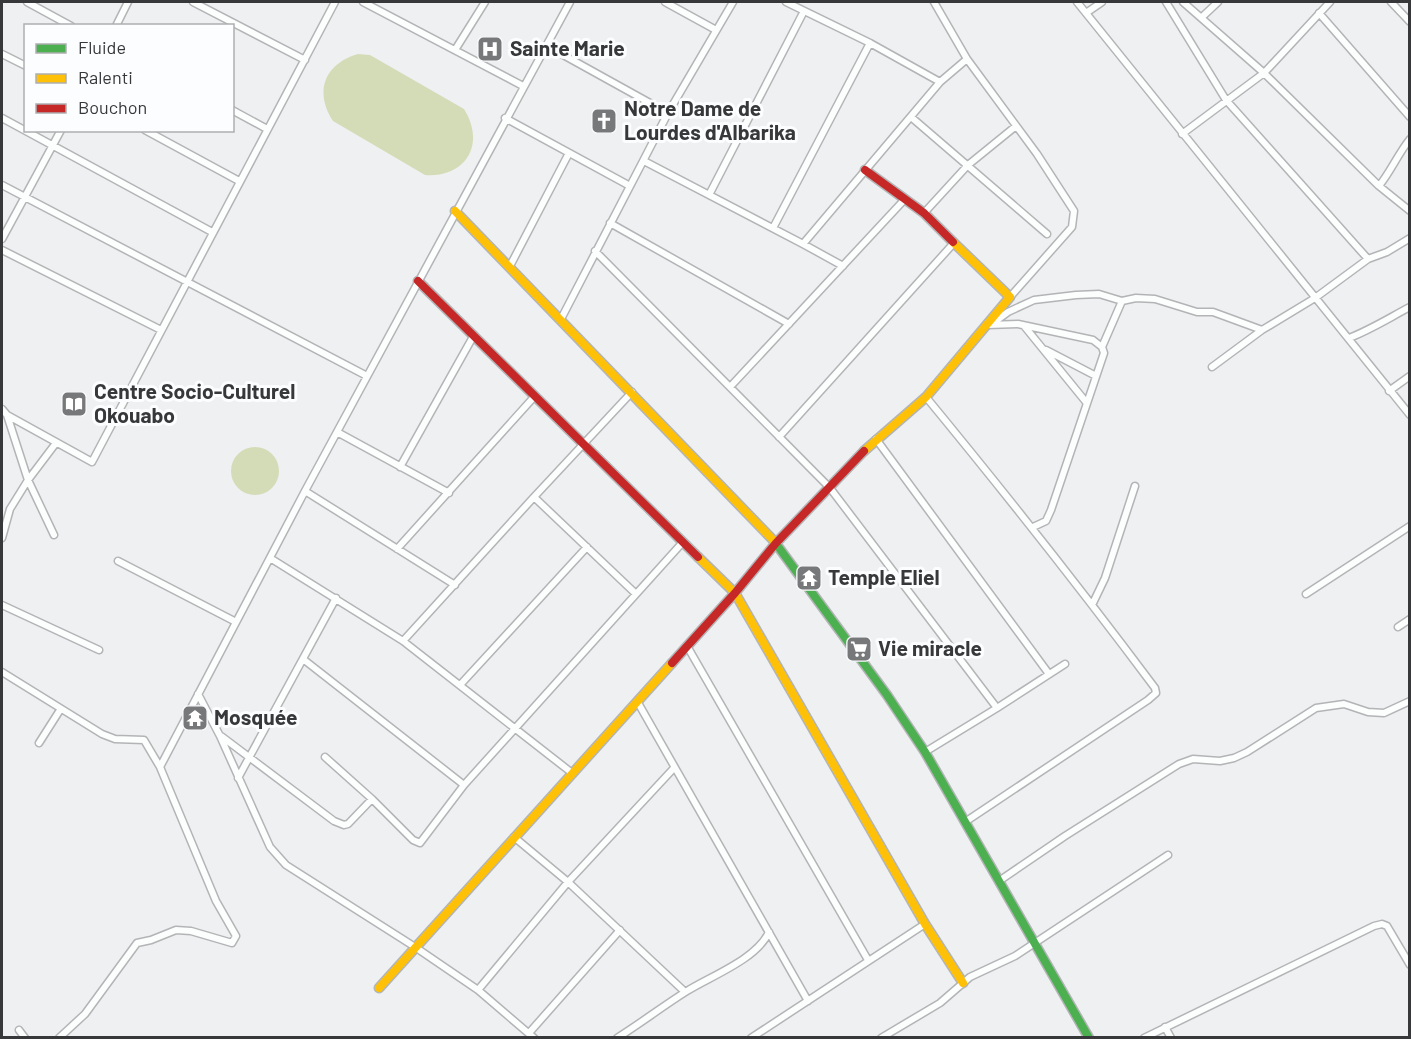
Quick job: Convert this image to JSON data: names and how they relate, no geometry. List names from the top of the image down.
{
  "places": {
    "hospital": ["Sainte Marie"],
    "church": ["Notre Dame de Lourdes d'Albarika"],
    "library": ["Centre Socio-Culturel Okouabo"],
    "temple": ["Temple Eliel", "Mosquée"],
    "supermarket": ["Vie miracle"]
  },
  "legend": ["Fluide", "Ralenti", "Bouchon"]
}
